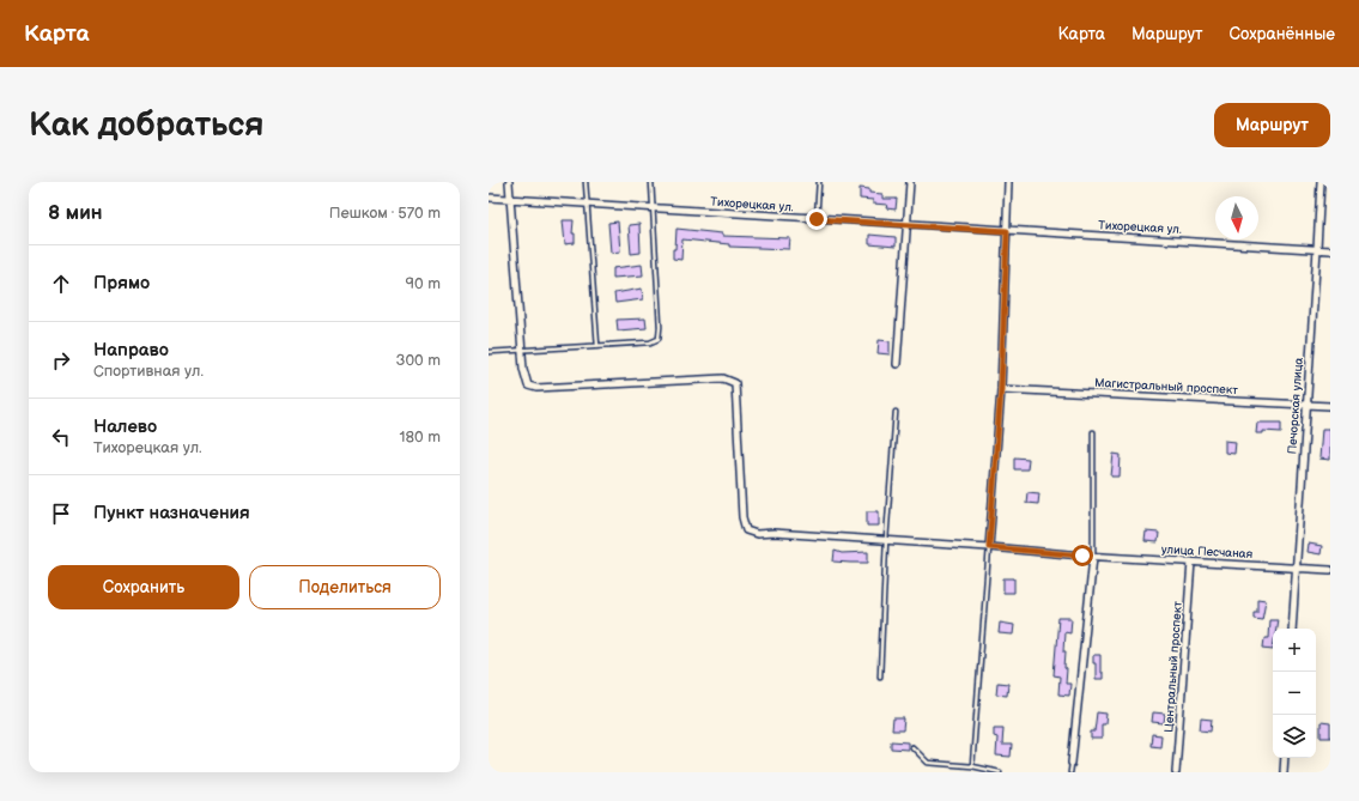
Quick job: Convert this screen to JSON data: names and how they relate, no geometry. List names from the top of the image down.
{
  "streets": {
    "street": [
      "Тихорецкая ул.",
      "Магистральный проспект",
      "Печорская улица",
      "улица Песчаная",
      "Центральный проспект"
    ]
  },
  "crossings": [
    ["Тихорецкая ул.", "Печорская улица"],
    ["Магистральный проспект", "Печорская улица"],
    ["Печорская улица", "улица Песчаная"],
    ["улица Песчаная", "Центральный проспект"]
  ],
  "north": "bottom",
  "page": {
    "header": "Карта",
    "nav": ["Карта", "Маршрут", "Сохранённые"],
    "buttons": [
      "Маршрут",
      ["Сохранить", "Поделиться"]
    ],
    "title": "Как добраться",
    "heading": ["8 мин", "Пешком · 570 m"],
    "list": [
      ["Прямо", "90 m"],
      ["Направо", "Спортивная ул.", "300 m"],
      ["Налево", "Тихорецкая ул.", "180 m"],
      "Пункт назначения"
    ],
    "map_buttons": ["+", "−"]
  }
}
